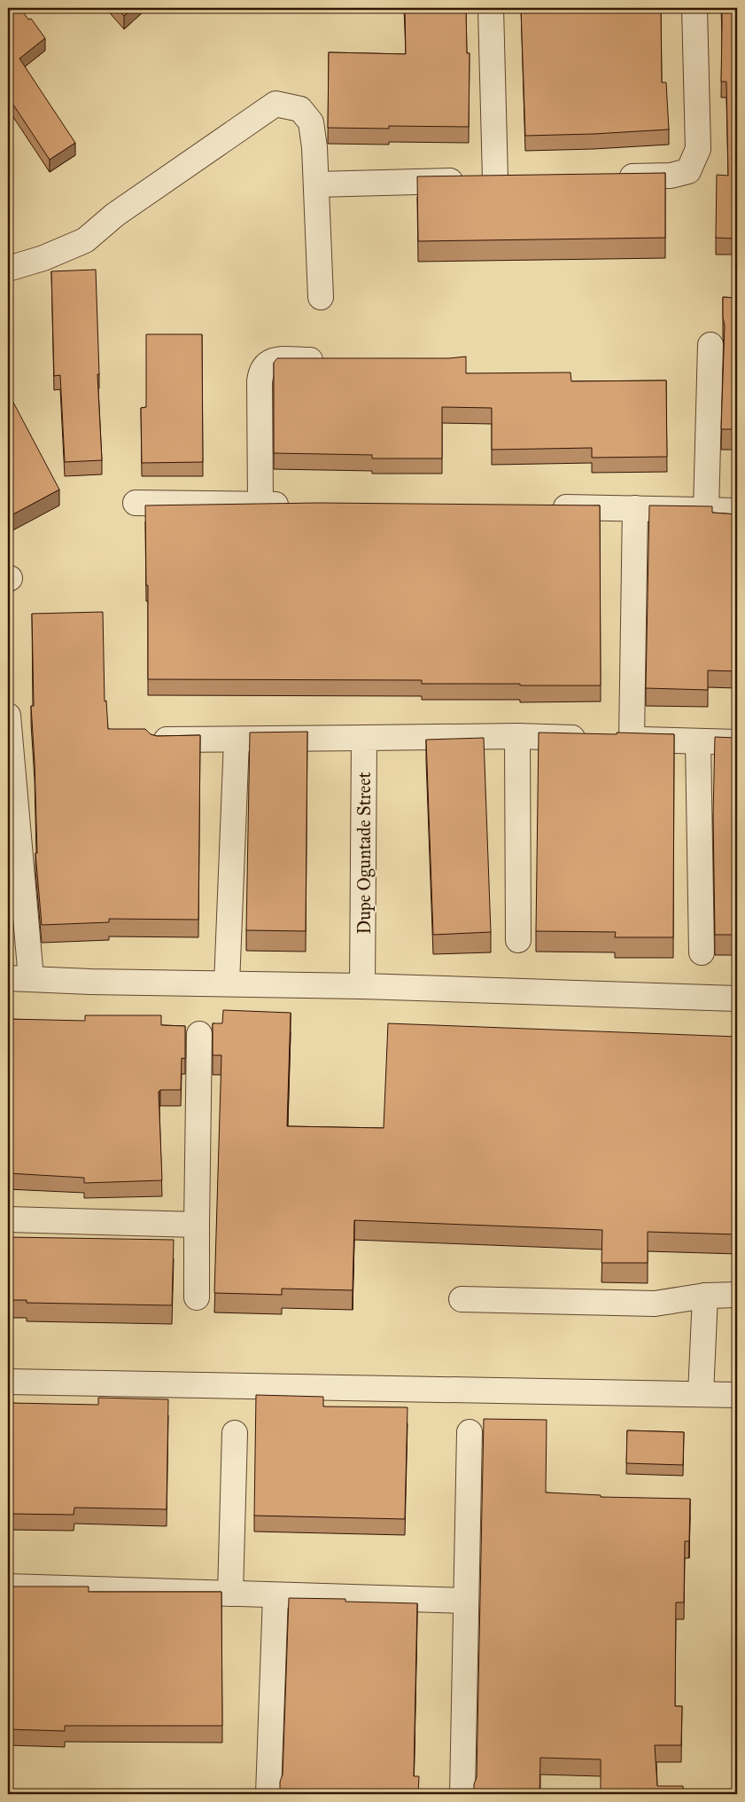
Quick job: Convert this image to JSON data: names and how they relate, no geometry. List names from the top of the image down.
{
  "streets": {
    "street": ["Dupe Oguntade Street"]
  }
}
